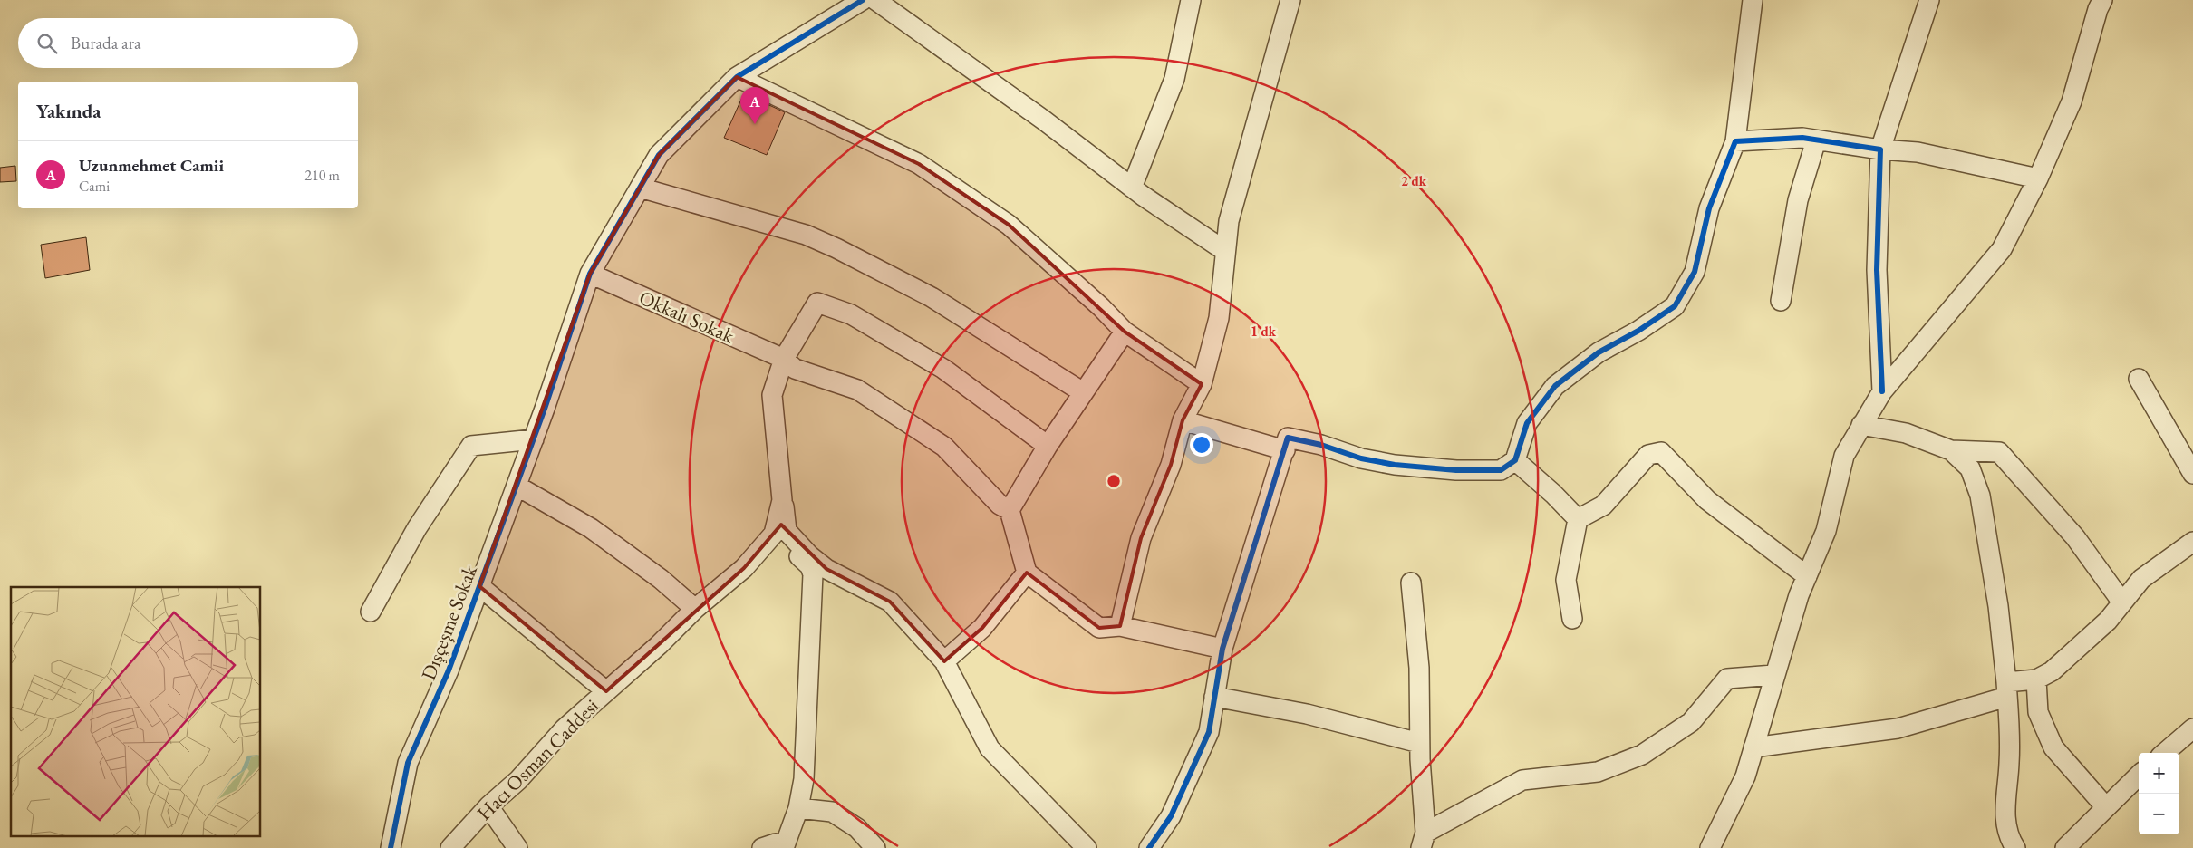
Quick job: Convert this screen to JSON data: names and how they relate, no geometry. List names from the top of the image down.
{
  "streets": {
    "street": ["Okkalı Sokak", "Dışçeşme Sokak", "Hacı Osman Caddesi"]
  },
  "crossings": [
    ["Okkalı Sokak", "Dışçeşme Sokak"],
    ["Okkalı Sokak", "Hacı Osman Caddesi"],
    ["Dışçeşme Sokak", "Hacı Osman Caddesi"]
  ],
  "page": {
    "search": "Burada ara",
    "heading": "Yakında",
    "pins": "A",
    "list": [
      {
        "mark": "A",
        "name": "Uzunmehmet Camii",
        "note": "Cami",
        "value": "210 m"
      }
    ],
    "map_buttons": ["+", "−"]
  },
  "rings": ["2 dk", "1 dk"]
}
